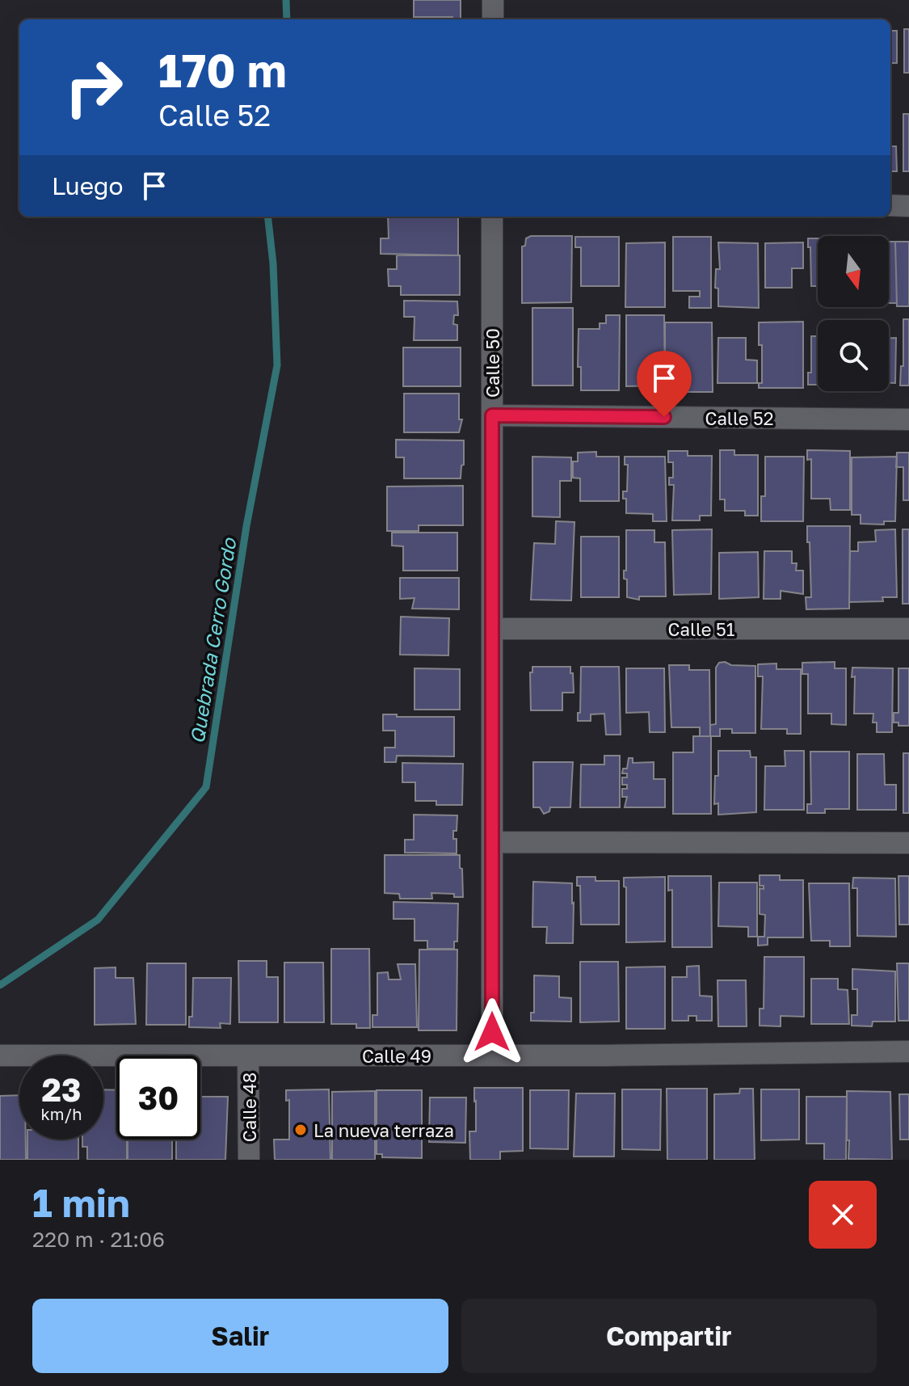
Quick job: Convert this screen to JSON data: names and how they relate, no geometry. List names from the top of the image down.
{
  "streets": {
    "street": [
      "Calle 50",
      "Calle 52",
      "Calle 51",
      "Calle 49",
      "Calle 48"
    ]
  },
  "crossings": [
    ["Calle 50", "Calle 52"],
    ["Calle 50", "Calle 51"],
    ["Calle 50", "Calle 49"],
    ["Calle 49", "Calle 48"]
  ],
  "water": ["Quebrada Cerro Gordo"],
  "places": ["La nueva terraza"],
  "north": "bottom",
  "page": {
    "turn": ["170 m", "Calle 52"],
    "then": "Luego",
    "speed": "23 km/h",
    "limit": "30",
    "heading": ["1 min", "220 m · 21:06"],
    "buttons": ["Salir", "Compartir"]
  }
}
